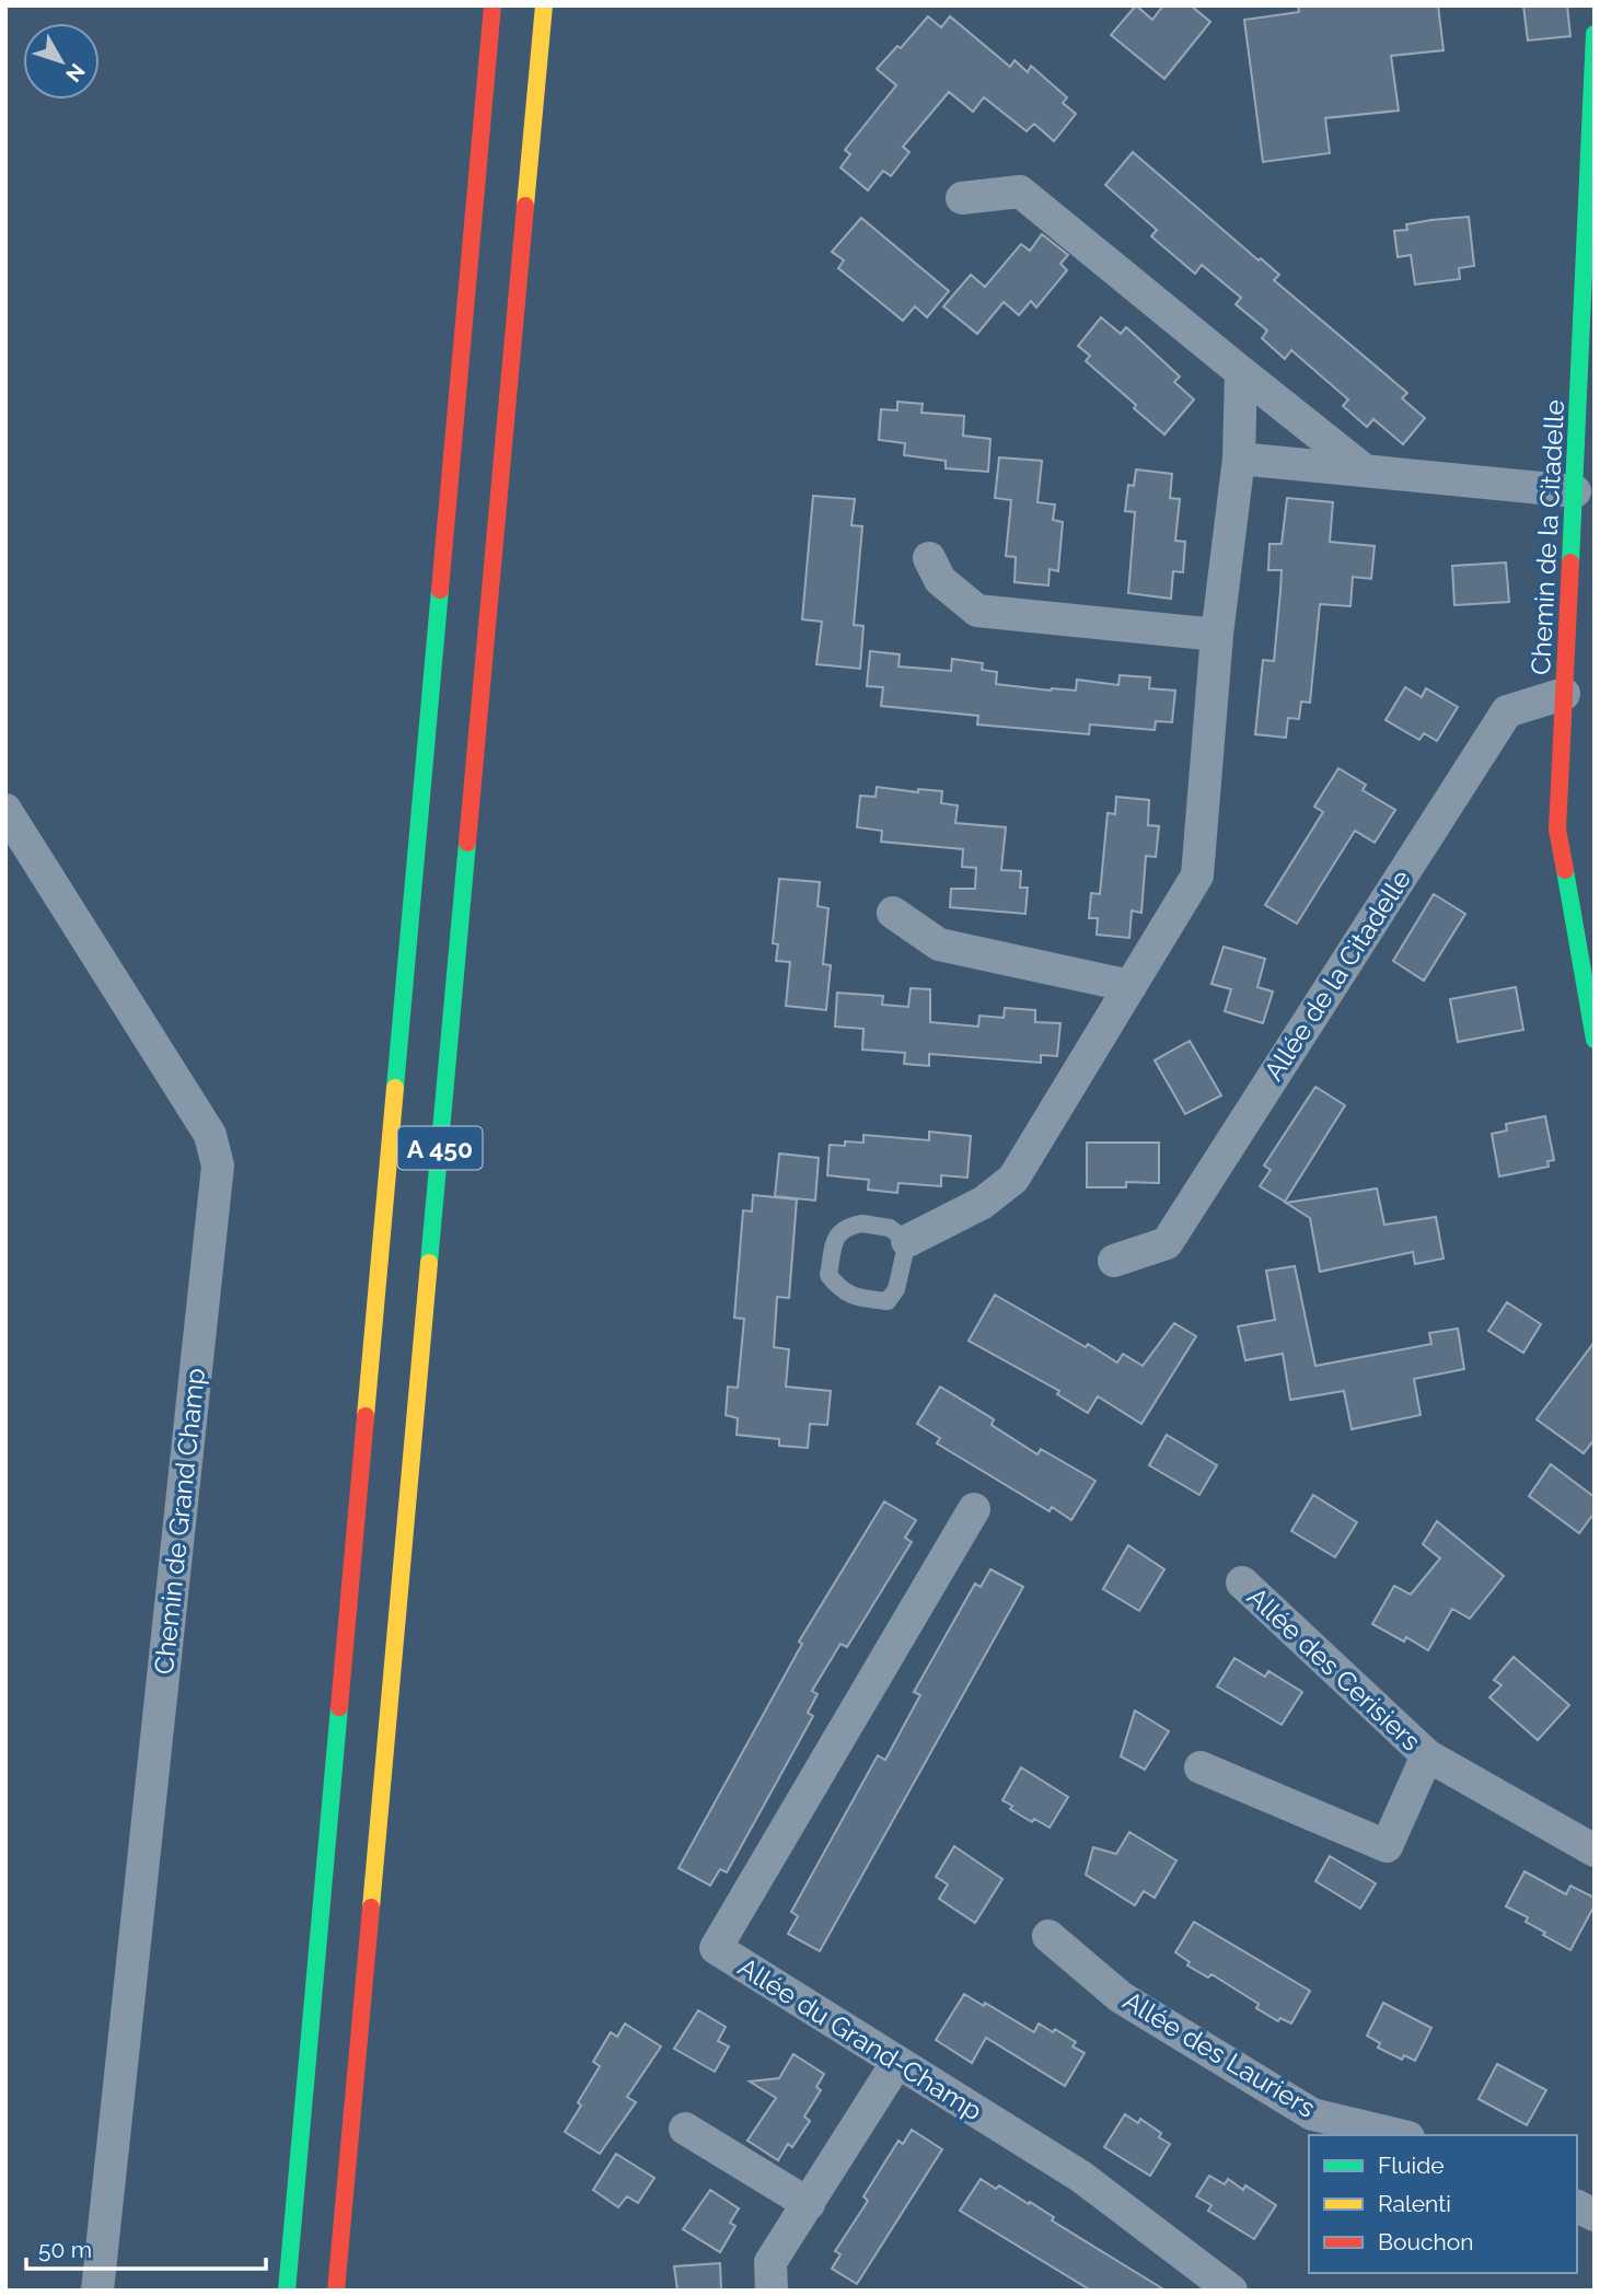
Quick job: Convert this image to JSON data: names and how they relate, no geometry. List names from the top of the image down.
{
  "streets": {
    "main road": ["Chemin de la Citadelle", "A 450"],
    "street": [
      "Allée de la Citadelle",
      "Chemin de Grand Champ",
      "Allée des Cerisiers",
      "Allée du Grand-Champ",
      "Allée des Lauriers"
    ]
  },
  "crossings": [
    ["Chemin de la Citadelle", "Allée de la Citadelle"]
  ],
  "legend": ["Fluide", "Ralenti", "Bouchon"],
  "scale_bar": "50 m",
  "north": "bottom right"
}
